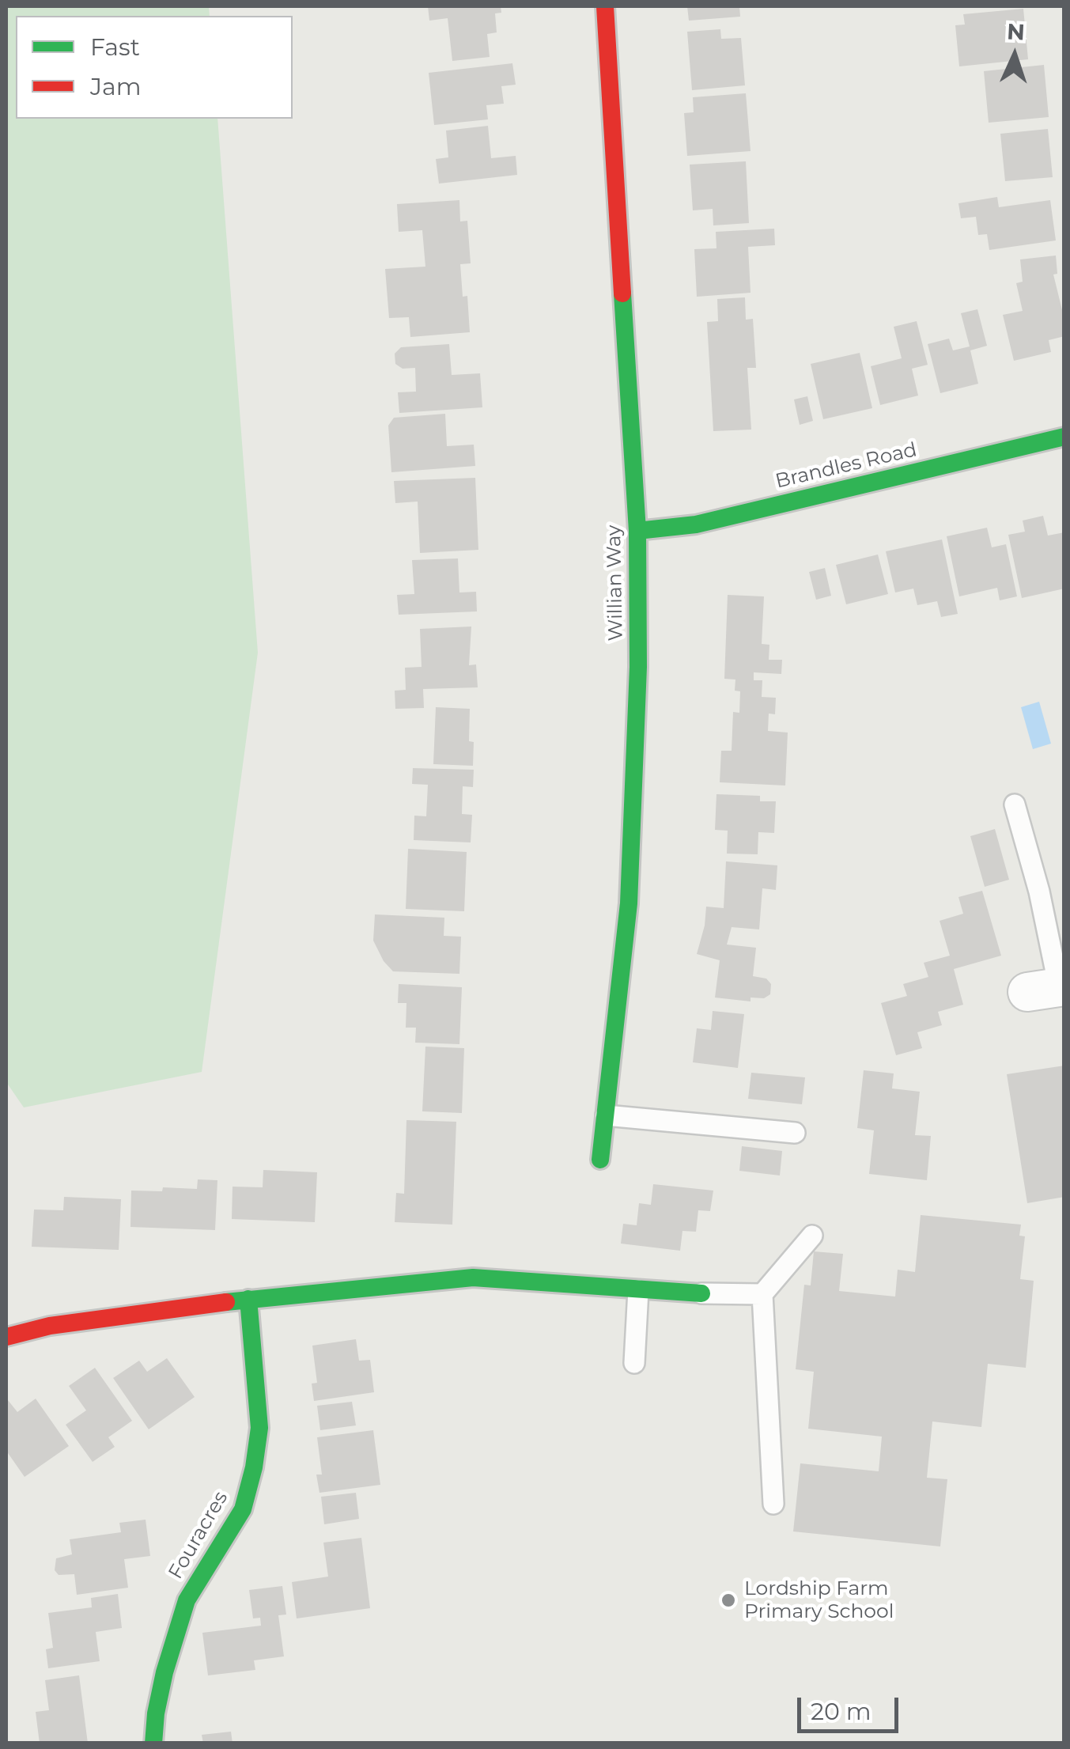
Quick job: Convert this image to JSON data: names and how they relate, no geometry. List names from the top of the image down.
{
  "streets": {
    "street": ["Brandles Road", "Willian Way", "Fouracres"]
  },
  "crossings": [
    ["Brandles Road", "Willian Way"]
  ],
  "places": ["Lordship Farm Primary School"],
  "legend": ["Fast", "Jam"],
  "scale_bar": "20 m",
  "north": "top"
}
